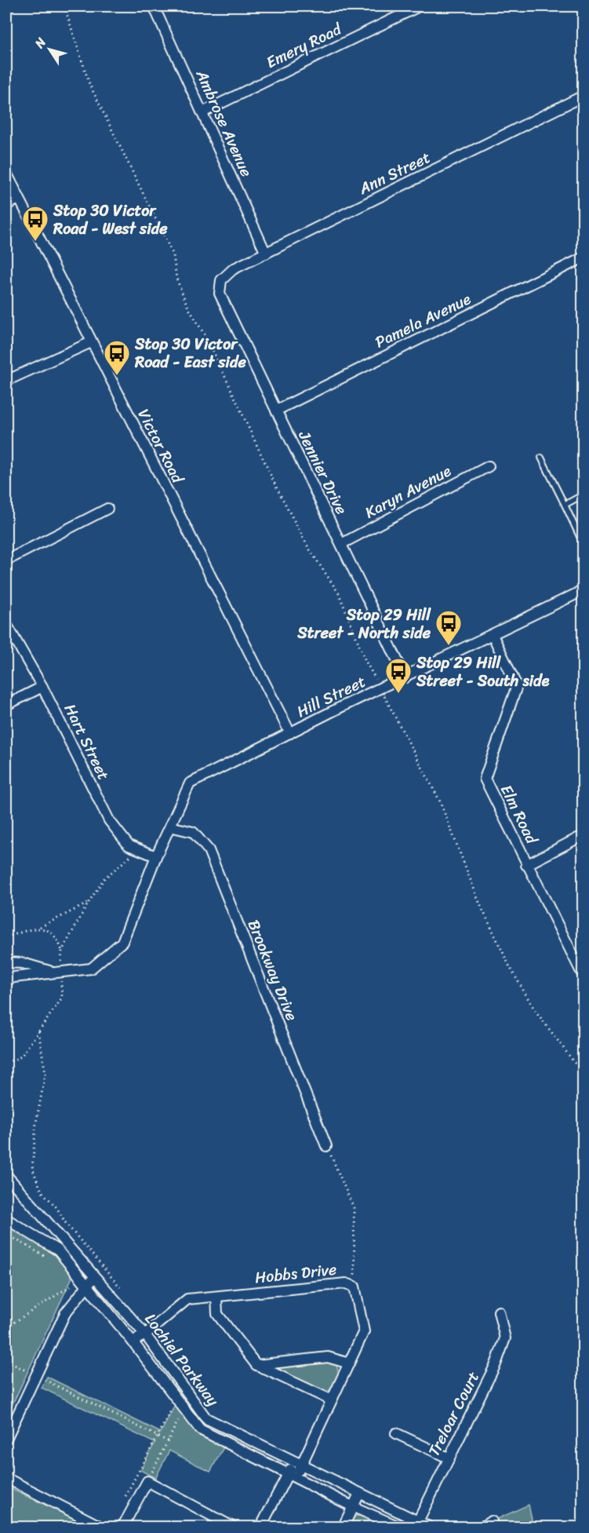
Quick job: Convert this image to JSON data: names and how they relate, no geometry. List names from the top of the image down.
{
  "streets": {
    "street": [
      "Emery Road",
      "Ambrose Avenue",
      "Ann Street",
      "Pamela Avenue",
      "Victor Road",
      "Jennier Drive",
      "Karyn Avenue",
      "Hill Street",
      "Hart Street",
      "Elm Road",
      "Brookway Drive",
      "Hobbs Drive",
      "Lochiel Parkway",
      "Treloar Court"
    ]
  },
  "crossings": [
    ["Emery Road", "Ambrose Avenue"],
    ["Ambrose Avenue", "Ann Street"],
    ["Ann Street", "Jennier Drive"],
    ["Pamela Avenue", "Jennier Drive"],
    ["Victor Road", "Hill Street"],
    ["Jennier Drive", "Karyn Avenue"],
    ["Jennier Drive", "Hill Street"],
    ["Hill Street", "Hart Street"],
    ["Hill Street", "Elm Road"],
    ["Hill Street", "Brookway Drive"],
    ["Hobbs Drive", "Lochiel Parkway"],
    ["Lochiel Parkway", "Treloar Court"]
  ],
  "places": {
    "bus stop": [
      "Stop 30 Victor Road - West side",
      "Stop 30 Victor Road - East side",
      "Stop 29 Hill Street - North side",
      "Stop 29 Hill Street - South side"
    ]
  },
  "north": "top left"
}
